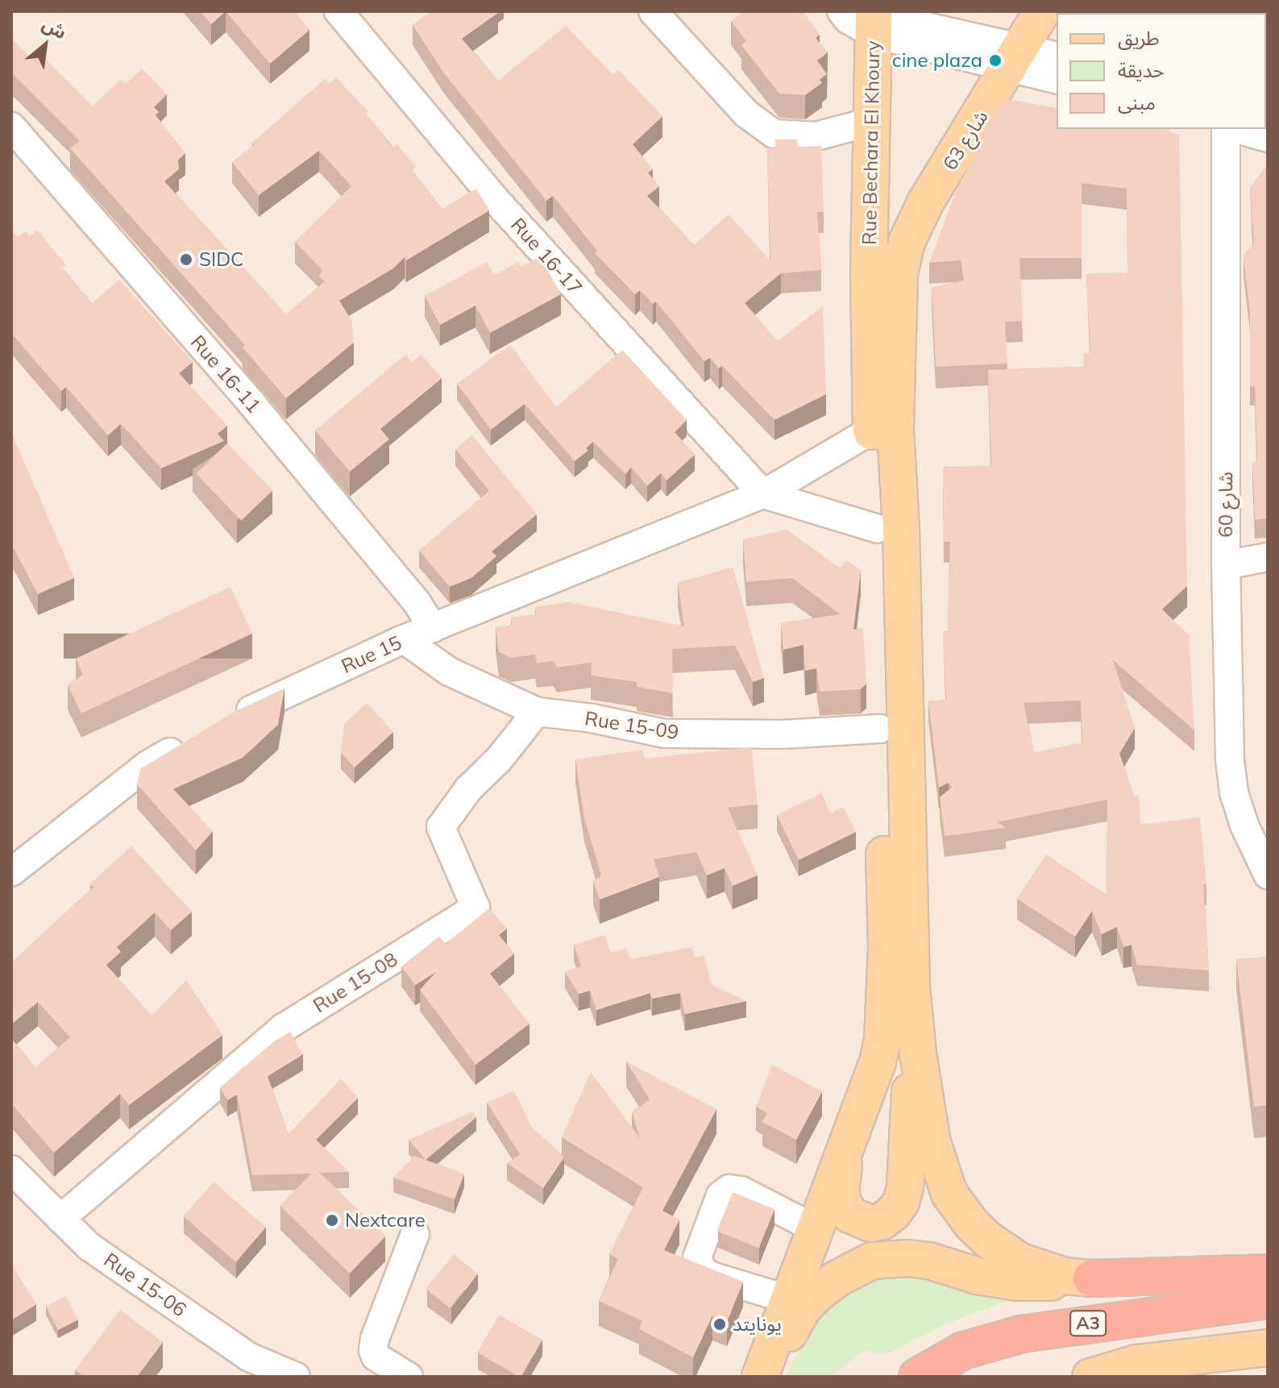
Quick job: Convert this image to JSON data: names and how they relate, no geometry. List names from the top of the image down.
{
  "streets": {
    "highway": ["A3"],
    "main road": ["شارع 63", "Rue Bechara El Khoury"],
    "street": [
      "Rue 16-17",
      "Rue 16-11",
      "شارع 60",
      "Rue 15",
      "Rue 15-09",
      "Rue 15-08",
      "Rue 15-06"
    ]
  },
  "crossings": [
    ["شارع 63", "Rue Bechara El Khoury"],
    ["Rue 16-17", "Rue 15"],
    ["Rue 16-11", "Rue 15"],
    ["Rue 15", "Rue 15-09"],
    ["Rue 15-09", "Rue 15-08"],
    ["Rue 15-08", "Rue 15-06"]
  ],
  "places": [
    "cine plaza",
    "SIDC",
    "Nextcare",
    "يونايتد"
  ],
  "legend": ["طريق", "حديقة", "مبنى"],
  "north": "top right"
}
